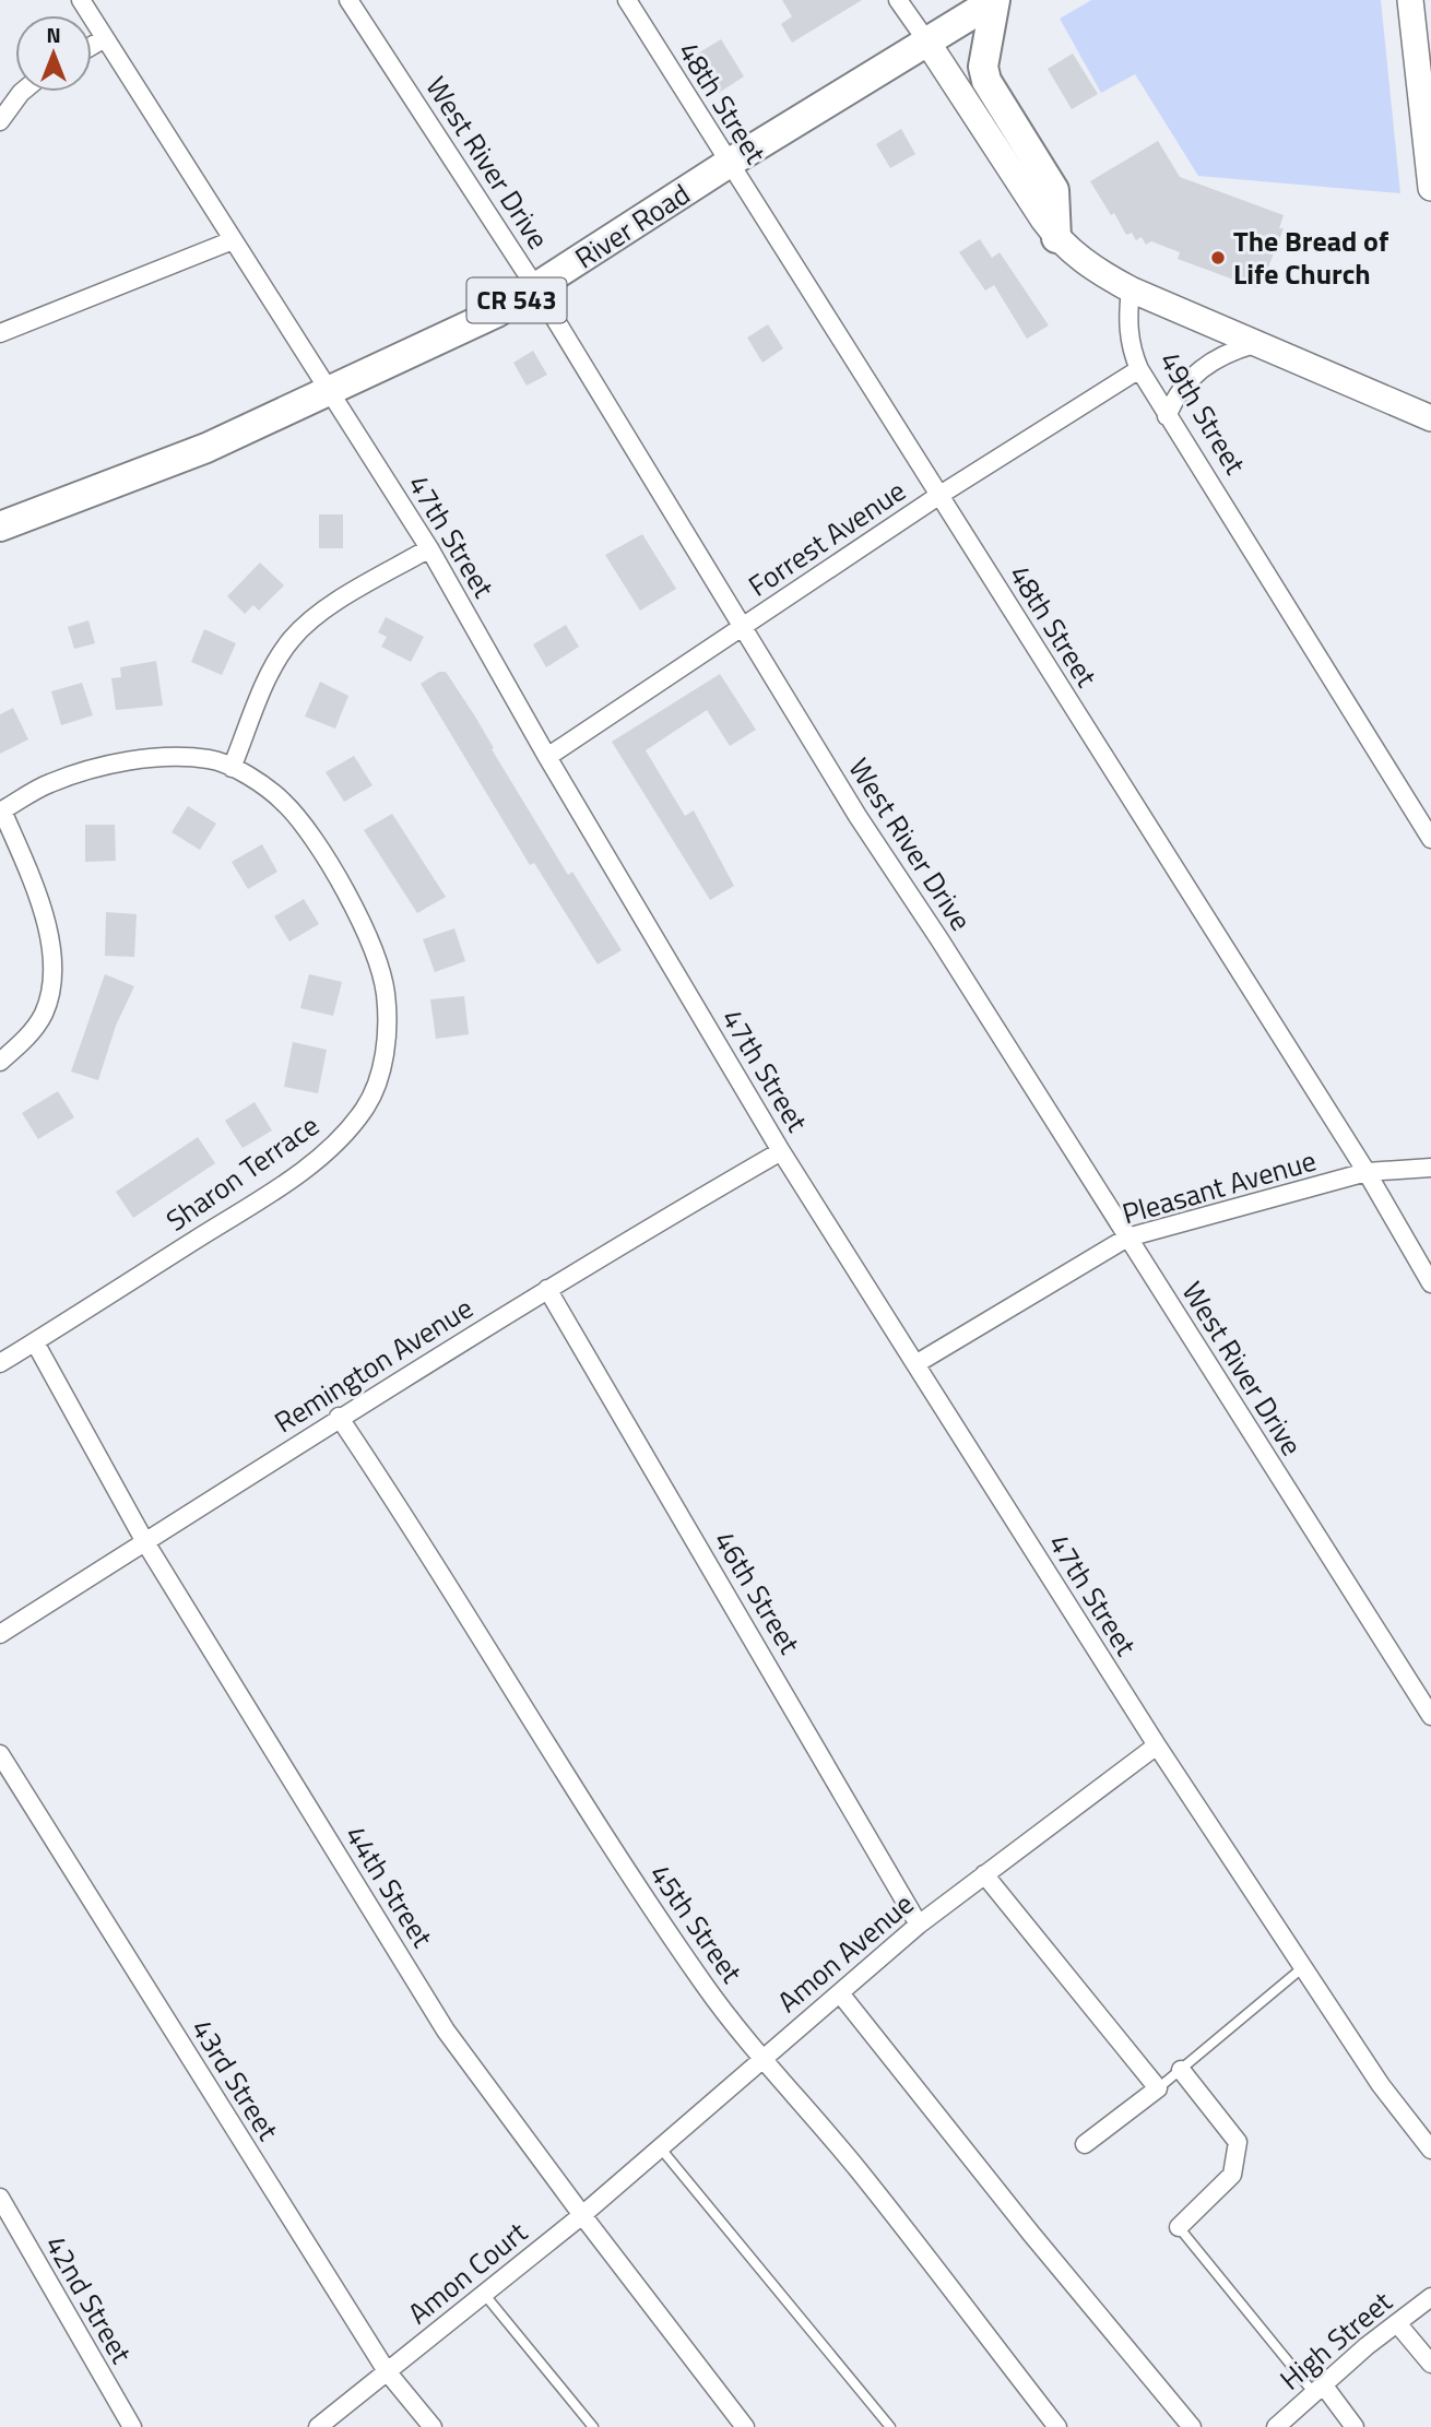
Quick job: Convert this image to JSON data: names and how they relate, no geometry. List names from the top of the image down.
{
  "streets": {
    "main road": ["River Road", "CR 543"],
    "street": [
      "48th Street",
      "West River Drive",
      "49th Street",
      "47th Street",
      "Forrest Avenue",
      "Sharon Terrace",
      "Pleasant Avenue",
      "Remington Avenue",
      "46th Street",
      "44th Street",
      "45th Street",
      "Amon Avenue",
      "43rd Street",
      "Amon Court",
      "42nd Street",
      "High Street"
    ]
  },
  "crossings": [
    ["48th Street", "River Road"],
    ["48th Street", "Forrest Avenue"],
    ["48th Street", "Pleasant Avenue"],
    ["West River Drive", "River Road"],
    ["West River Drive", "Forrest Avenue"],
    ["West River Drive", "Pleasant Avenue"],
    ["River Road", "47th Street"],
    ["49th Street", "Forrest Avenue"],
    ["47th Street", "Forrest Avenue"],
    ["47th Street", "Pleasant Avenue"],
    ["47th Street", "Remington Avenue"],
    ["47th Street", "Amon Avenue"],
    ["Sharon Terrace", "44th Street"],
    ["Remington Avenue", "46th Street"],
    ["Remington Avenue", "44th Street"],
    ["Remington Avenue", "45th Street"],
    ["46th Street", "Amon Avenue"],
    ["44th Street", "Amon Avenue"],
    ["44th Street", "Amon Court"],
    ["45th Street", "Amon Avenue"],
    ["Amon Avenue", "Amon Court"],
    ["43rd Street", "Amon Court"]
  ],
  "places": ["The Bread of Life Church"],
  "north": "top"
}
